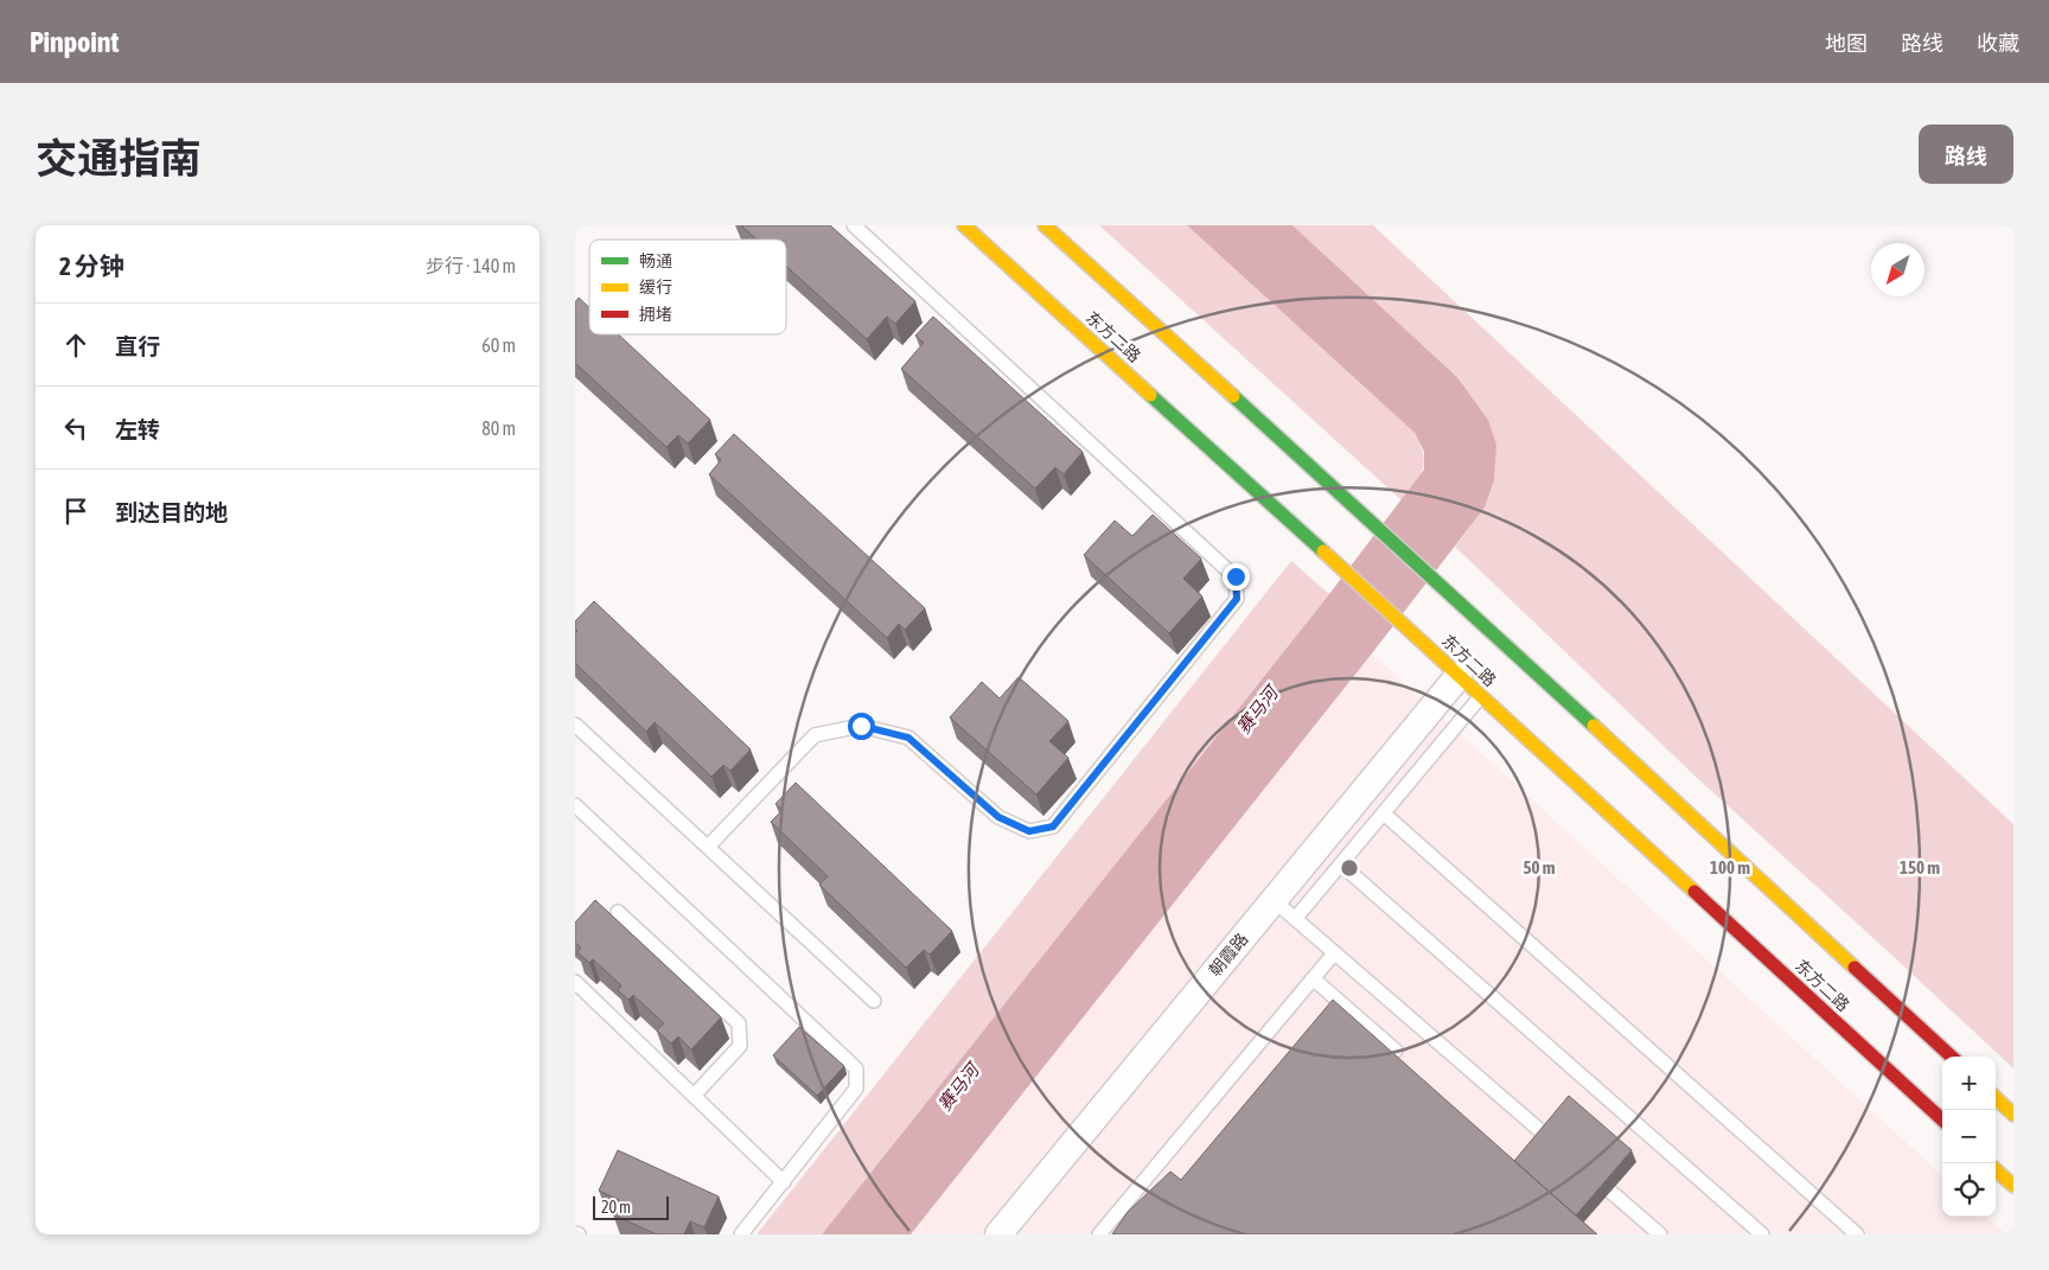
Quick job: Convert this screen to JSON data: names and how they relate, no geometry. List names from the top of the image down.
{
  "streets": {
    "main road": ["东方二路"],
    "street": ["朝霞路"]
  },
  "crossings": [
    ["东方二路", "朝霞路"]
  ],
  "water": ["赛马河"],
  "legend": ["畅通", "缓行", "拥堵"],
  "scale_bar": "20 m",
  "north": "bottom left",
  "page": {
    "header": "Pinpoint",
    "nav": ["地图", "路线", "收藏"],
    "title": "交通指南",
    "buttons": "路线",
    "heading": ["2 分钟", "步行 · 140 m"],
    "list": [
      ["直行", "60 m"],
      ["左转", "80 m"],
      "到达目的地"
    ],
    "map_buttons": ["+", "−"],
    "scale": "20 m"
  },
  "rings": ["50 m", "100 m", "150 m"]
}
